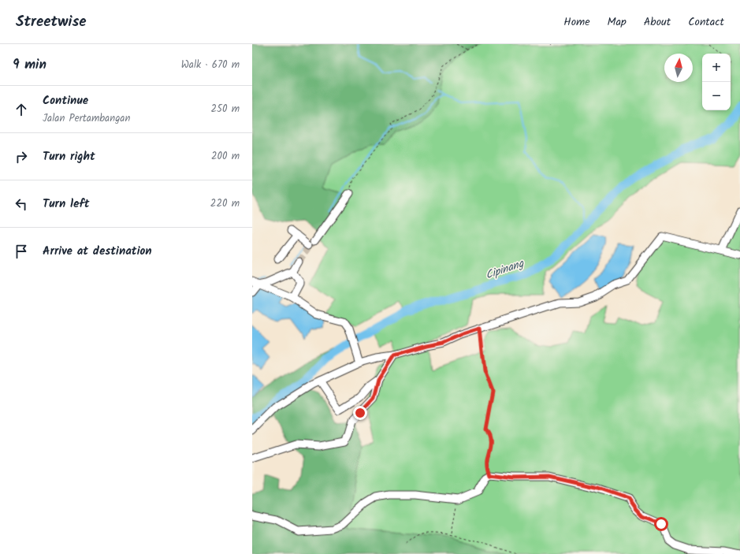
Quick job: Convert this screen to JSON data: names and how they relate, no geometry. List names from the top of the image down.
{
  "water": ["Cipinang"],
  "north": "top",
  "page": {
    "header": "Streetwise",
    "nav": [
      "Home",
      "Map",
      "About",
      "Contact"
    ],
    "heading": ["9 min", "Walk · 670 m"],
    "map_buttons": ["+", "−"],
    "list": [
      ["Continue", "Jalan Pertambangan", "250 m"],
      ["Turn right", "200 m"],
      ["Turn left", "220 m"],
      "Arrive at destination"
    ]
  }
}
